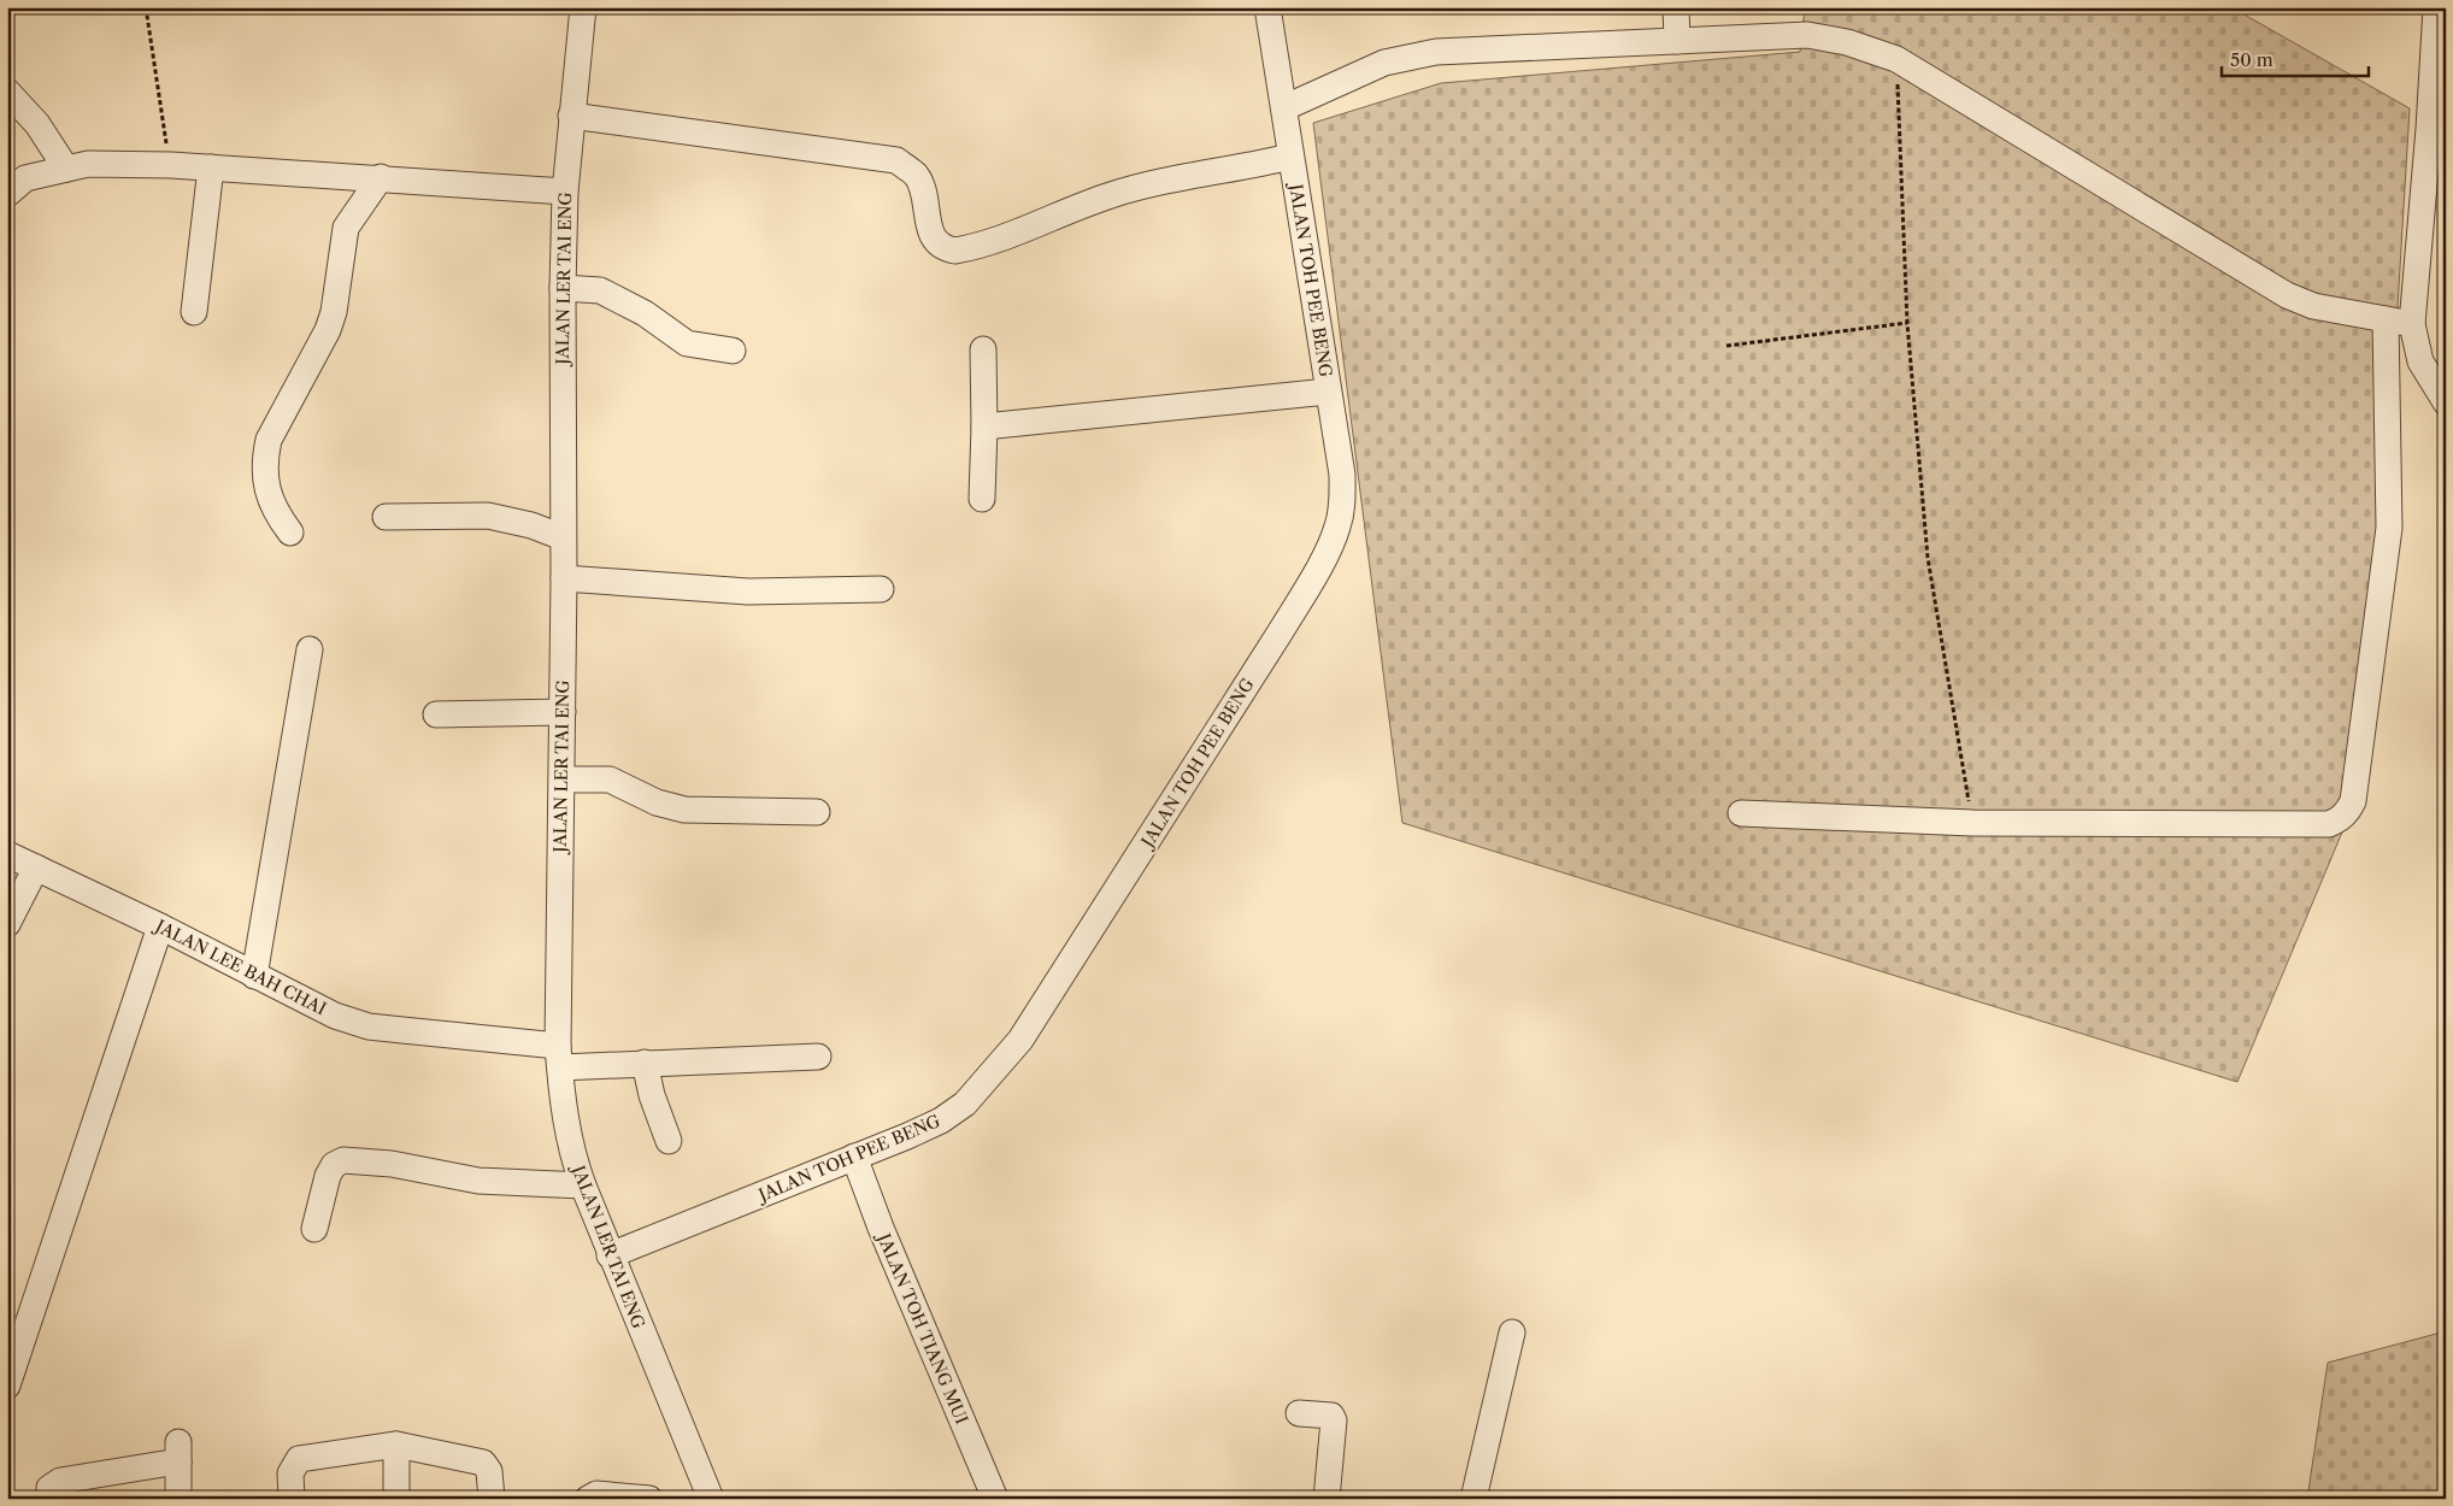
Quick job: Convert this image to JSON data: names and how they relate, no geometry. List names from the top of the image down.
{
  "streets": {
    "street": [
      "JALAN LER TAI ENG",
      "JALAN TOH PEE BENG",
      "JALAN LEE BAH CHAI",
      "JALAN TOH TIANG MUI"
    ]
  },
  "crossings": [
    ["JALAN LER TAI ENG", "JALAN TOH PEE BENG"],
    ["JALAN LER TAI ENG", "JALAN LEE BAH CHAI"],
    ["JALAN TOH PEE BENG", "JALAN TOH TIANG MUI"]
  ],
  "scale_bar": "50 m"
}
